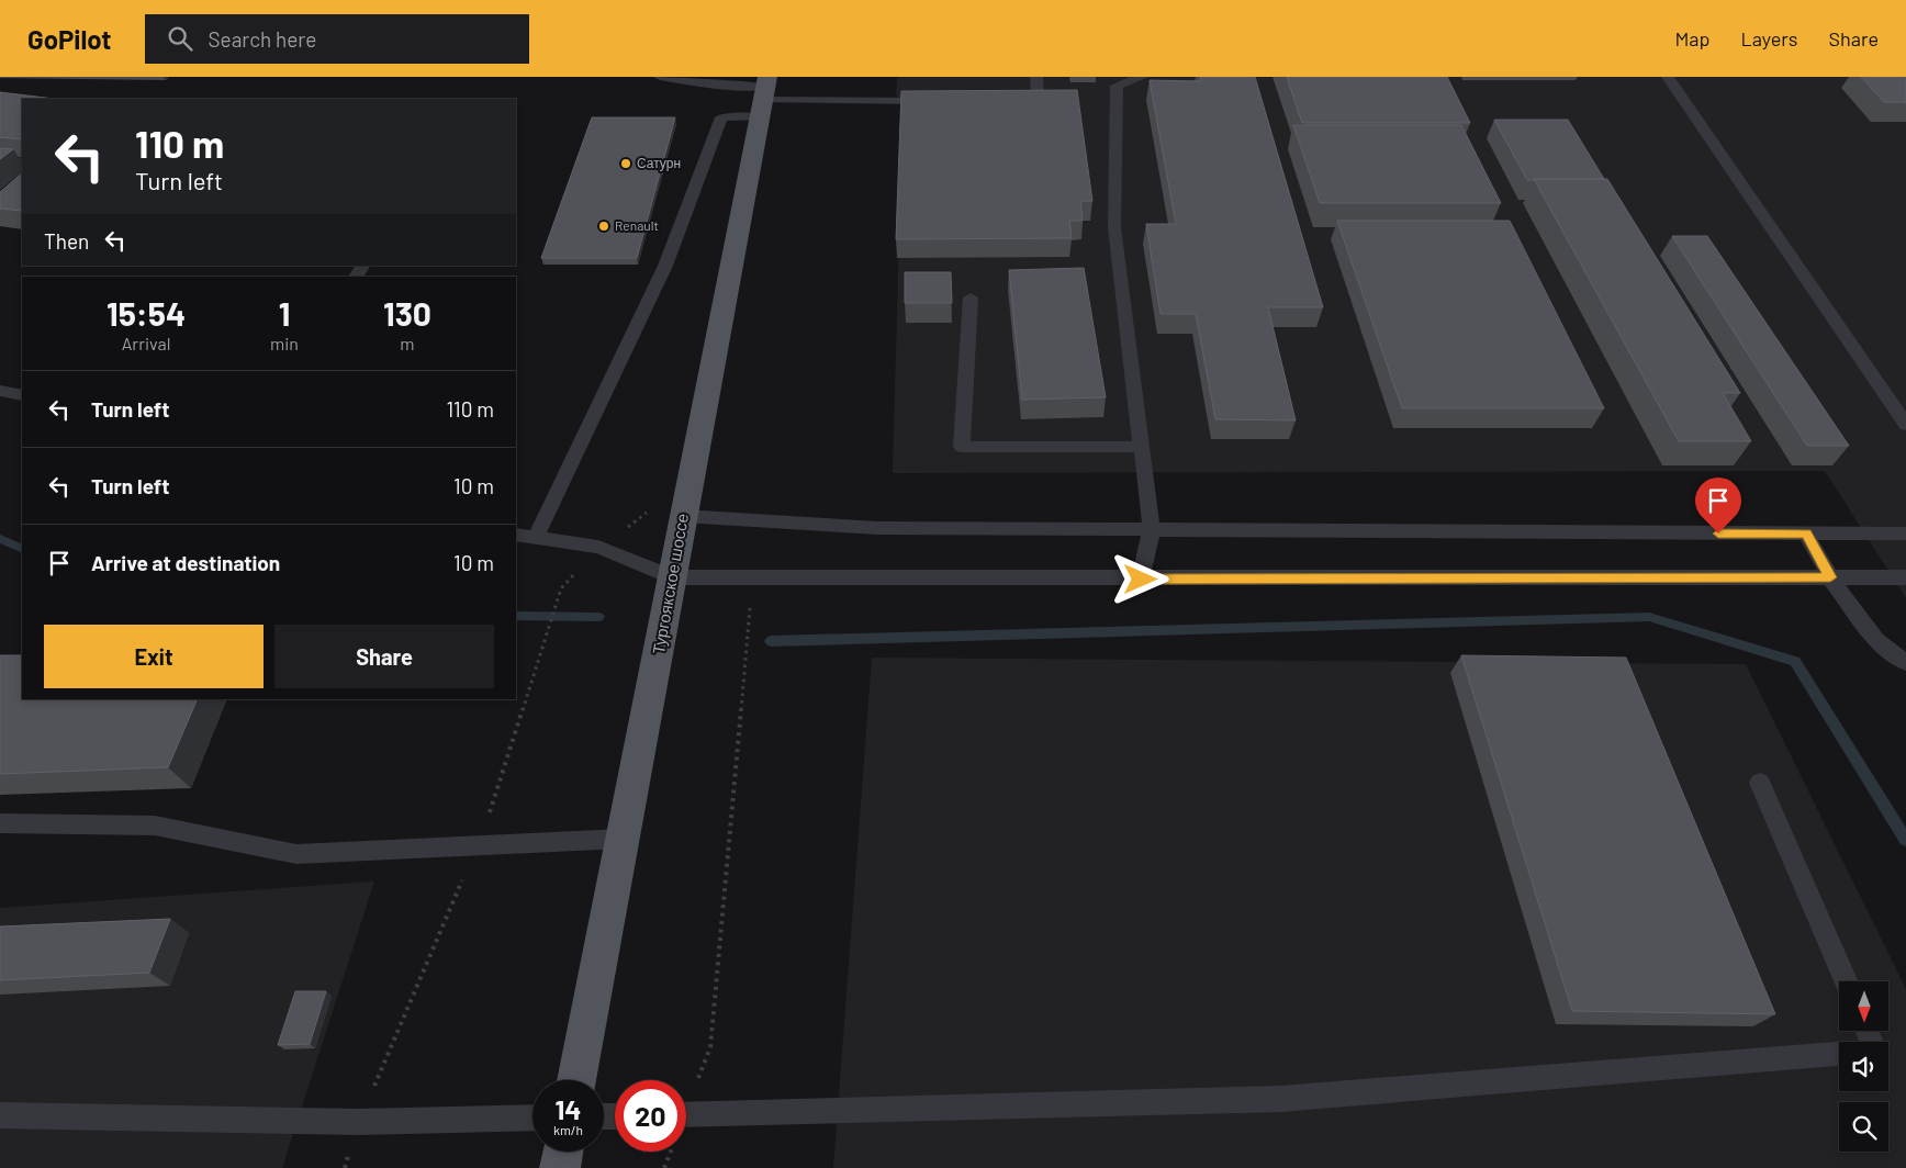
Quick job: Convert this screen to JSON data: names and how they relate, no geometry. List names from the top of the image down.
{
  "streets": {
    "main road": ["Тургоякское шоссе"]
  },
  "places": ["Сатурн", "Renault"],
  "north": "bottom",
  "page": {
    "header": "GoPilot",
    "search": "Search here",
    "nav": ["Map", "Layers", "Share"],
    "turn": ["110 m", "Turn left"],
    "then": "Then",
    "eta": [
      "15:54",
      "Arrival",
      "1",
      "min",
      "130",
      "m"
    ],
    "list": [
      {
        "name": "Turn left",
        "value": "110 m"
      },
      {
        "name": "Turn left",
        "value": "10 m"
      },
      {
        "name": "Arrive at destination",
        "value": "10 m"
      }
    ],
    "buttons": ["Exit", "Share"],
    "speed": "14 km/h",
    "limit": "20"
  }
}
